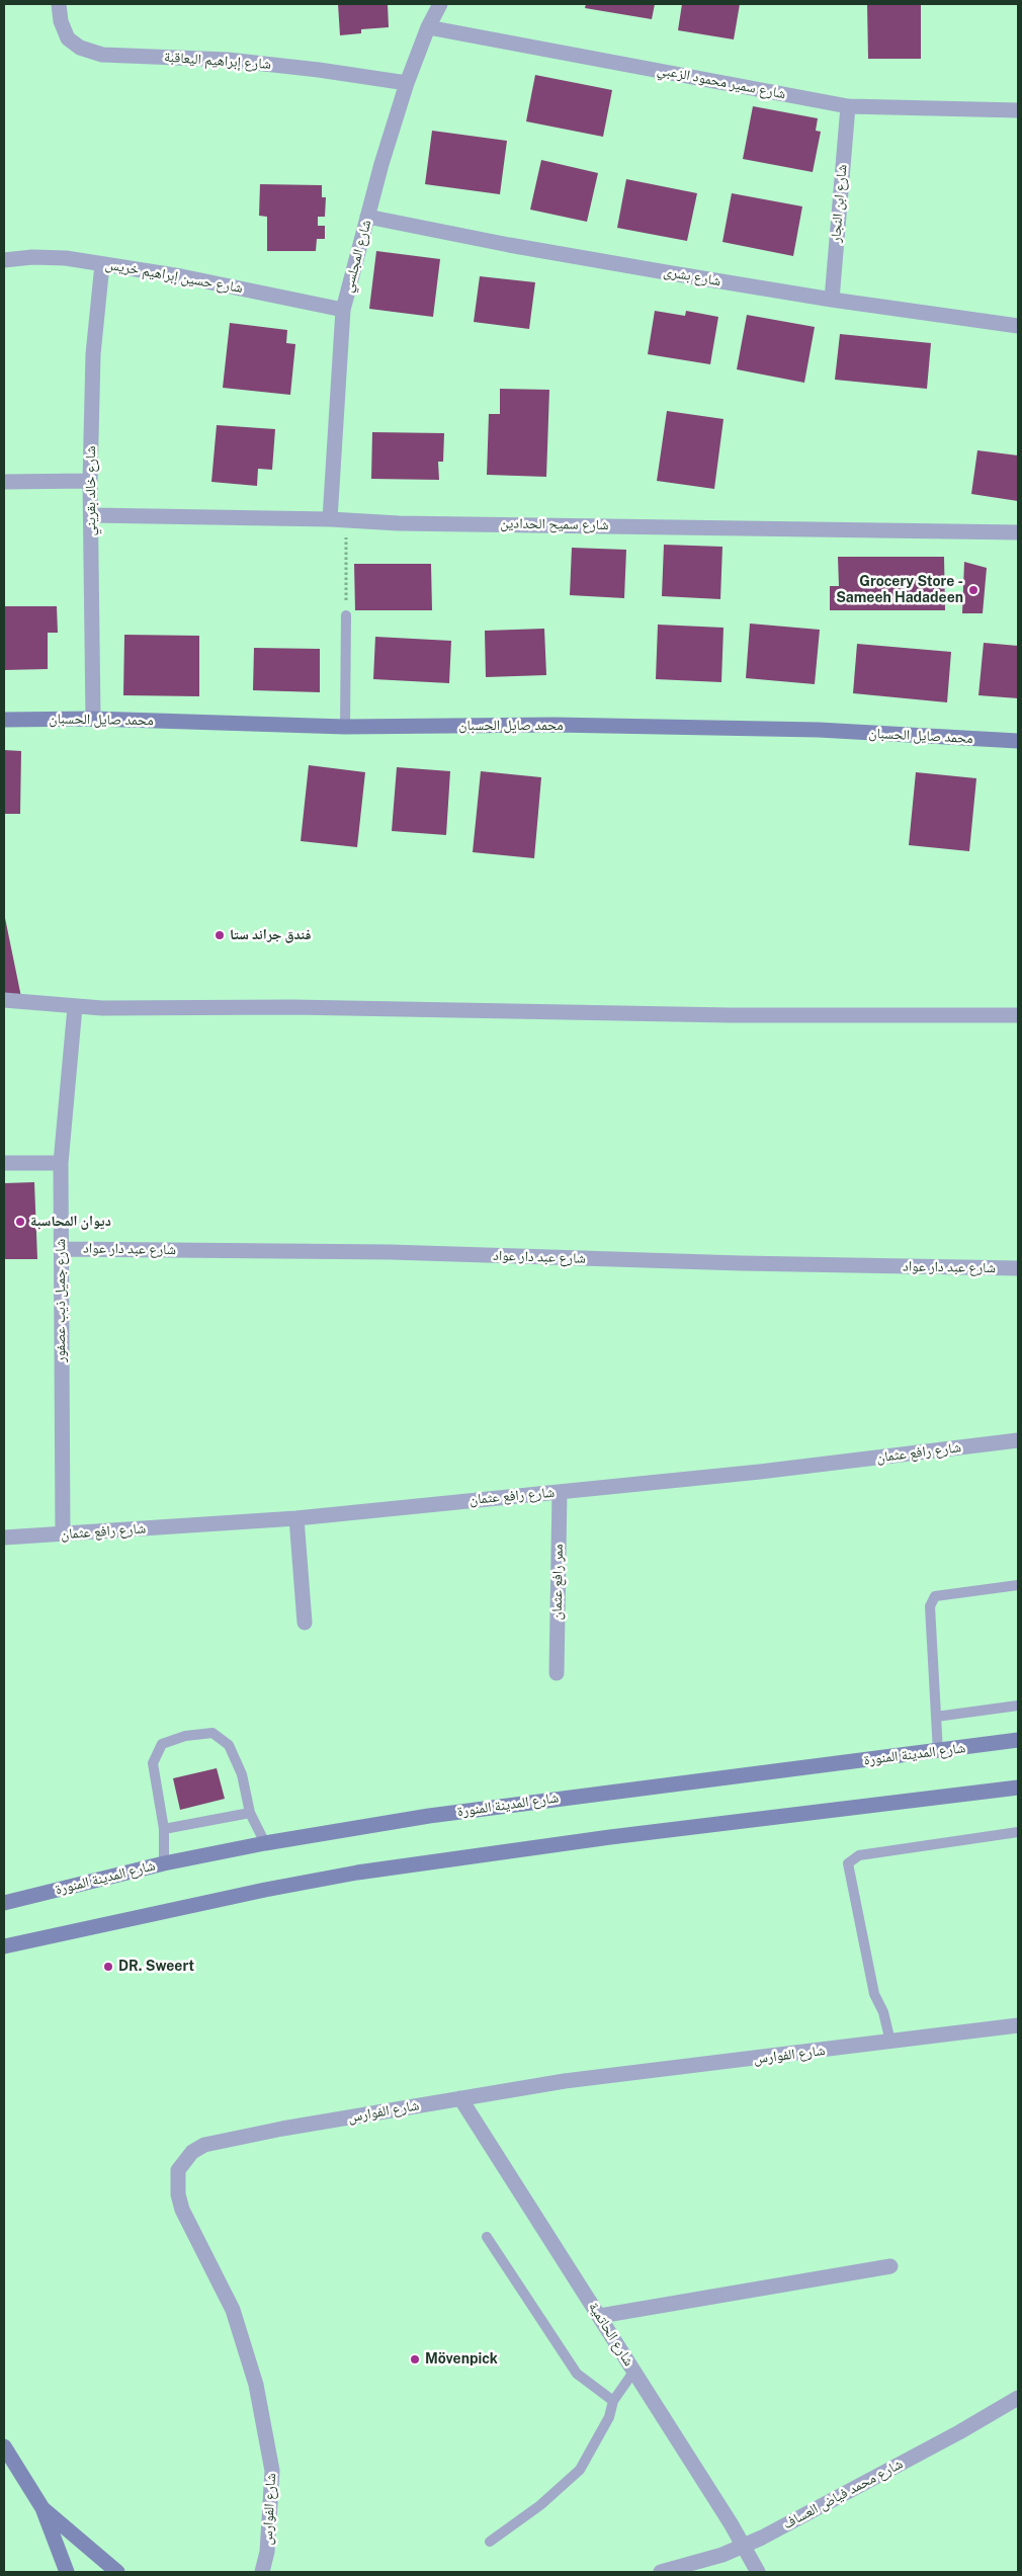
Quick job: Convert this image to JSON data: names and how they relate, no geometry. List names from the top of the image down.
{
  "streets": {
    "main road": ["محمد صايل الحسبان", "شارع المدينة المنورة"],
    "street": [
      "شارع إبراهيم اليعاقبة",
      "شارع سمير محمود الزعبي",
      "شارع ابن النجار",
      "شارع المجلسي",
      "شارع حسين إبراهيم خريس",
      "شارع بشرى",
      "شارع خالد بقريني",
      "شارع سميح الحدادين",
      "شارع عبد دار عواد",
      "شارع جميل ذيب عصفور",
      "شارع رافع عثمان",
      "ممر رافع عثمان",
      "شارع الفوارس",
      "شارع الحاتمية",
      "شارع محمد فياض العساف"
    ]
  },
  "crossings": [
    ["شارع إبراهيم اليعاقبة", "شارع المجلسي"],
    ["شارع سمير محمود الزعبي", "شارع ابن النجار"],
    ["شارع سمير محمود الزعبي", "شارع المجلسي"],
    ["شارع ابن النجار", "شارع بشرى"],
    ["شارع المجلسي", "شارع حسين إبراهيم خريس"],
    ["شارع المجلسي", "شارع بشرى"],
    ["شارع المجلسي", "شارع سميح الحدادين"],
    ["شارع حسين إبراهيم خريس", "شارع خالد بقريني"],
    ["شارع خالد بقريني", "شارع سميح الحدادين"],
    ["شارع خالد بقريني", "محمد صايل الحسبان"],
    ["شارع عبد دار عواد", "شارع جميل ذيب عصفور"],
    ["شارع جميل ذيب عصفور", "شارع رافع عثمان"],
    ["شارع رافع عثمان", "ممر رافع عثمان"],
    ["شارع الفوارس", "شارع الحاتمية"],
    ["شارع الحاتمية", "شارع محمد فياض العساف"]
  ],
  "places": [
    "Grocery Store - Sameeh Hadadeen",
    "فندق جراند ستا",
    "ديوان المحاسبة",
    "DR. Sweert",
    "Mövenpick"
  ]
}
